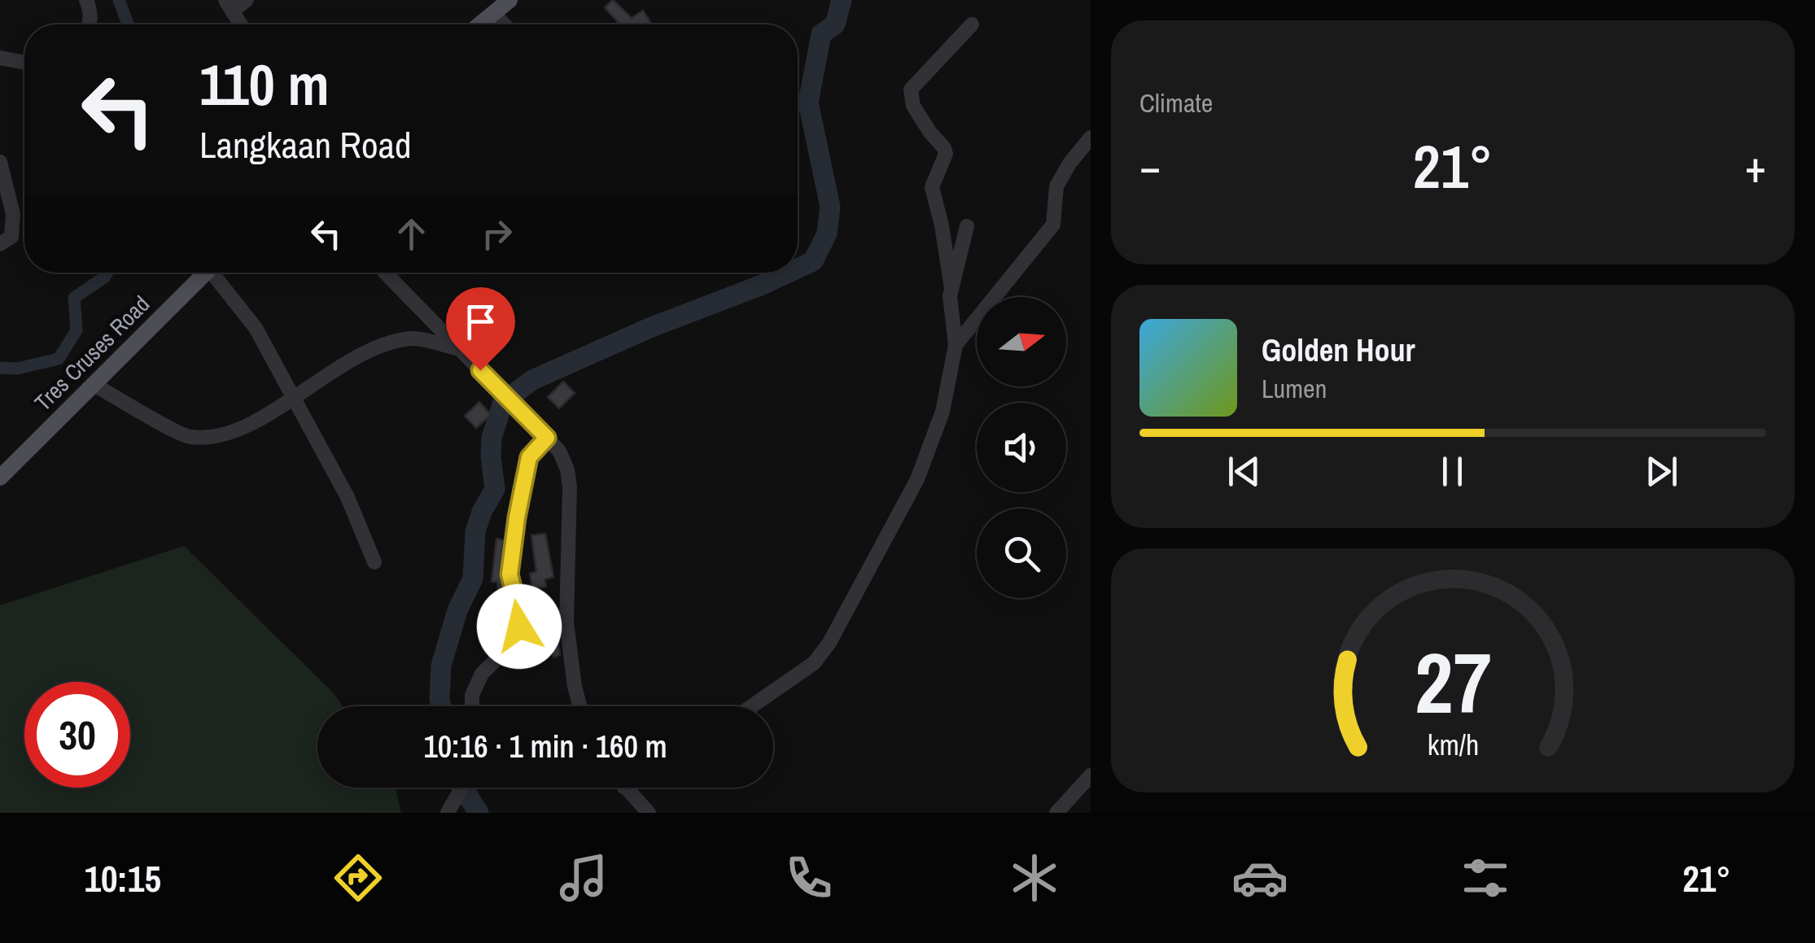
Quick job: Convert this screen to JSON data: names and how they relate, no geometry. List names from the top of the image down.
{
  "streets": {
    "main road": ["Tres Cruses Road"]
  },
  "north": "right",
  "page": {
    "tile": "Climate",
    "turn": ["110 m", "Langkaan Road"],
    "heat": ["−", "21°", "+"],
    "song": ["Golden Hour", "Lumen"],
    "limit": "30",
    "trip": "10:16 · 1 min · 160 m",
    "tabs": ["10:15", "21°"],
    "gauge": ["27", "km/h"]
  }
}
